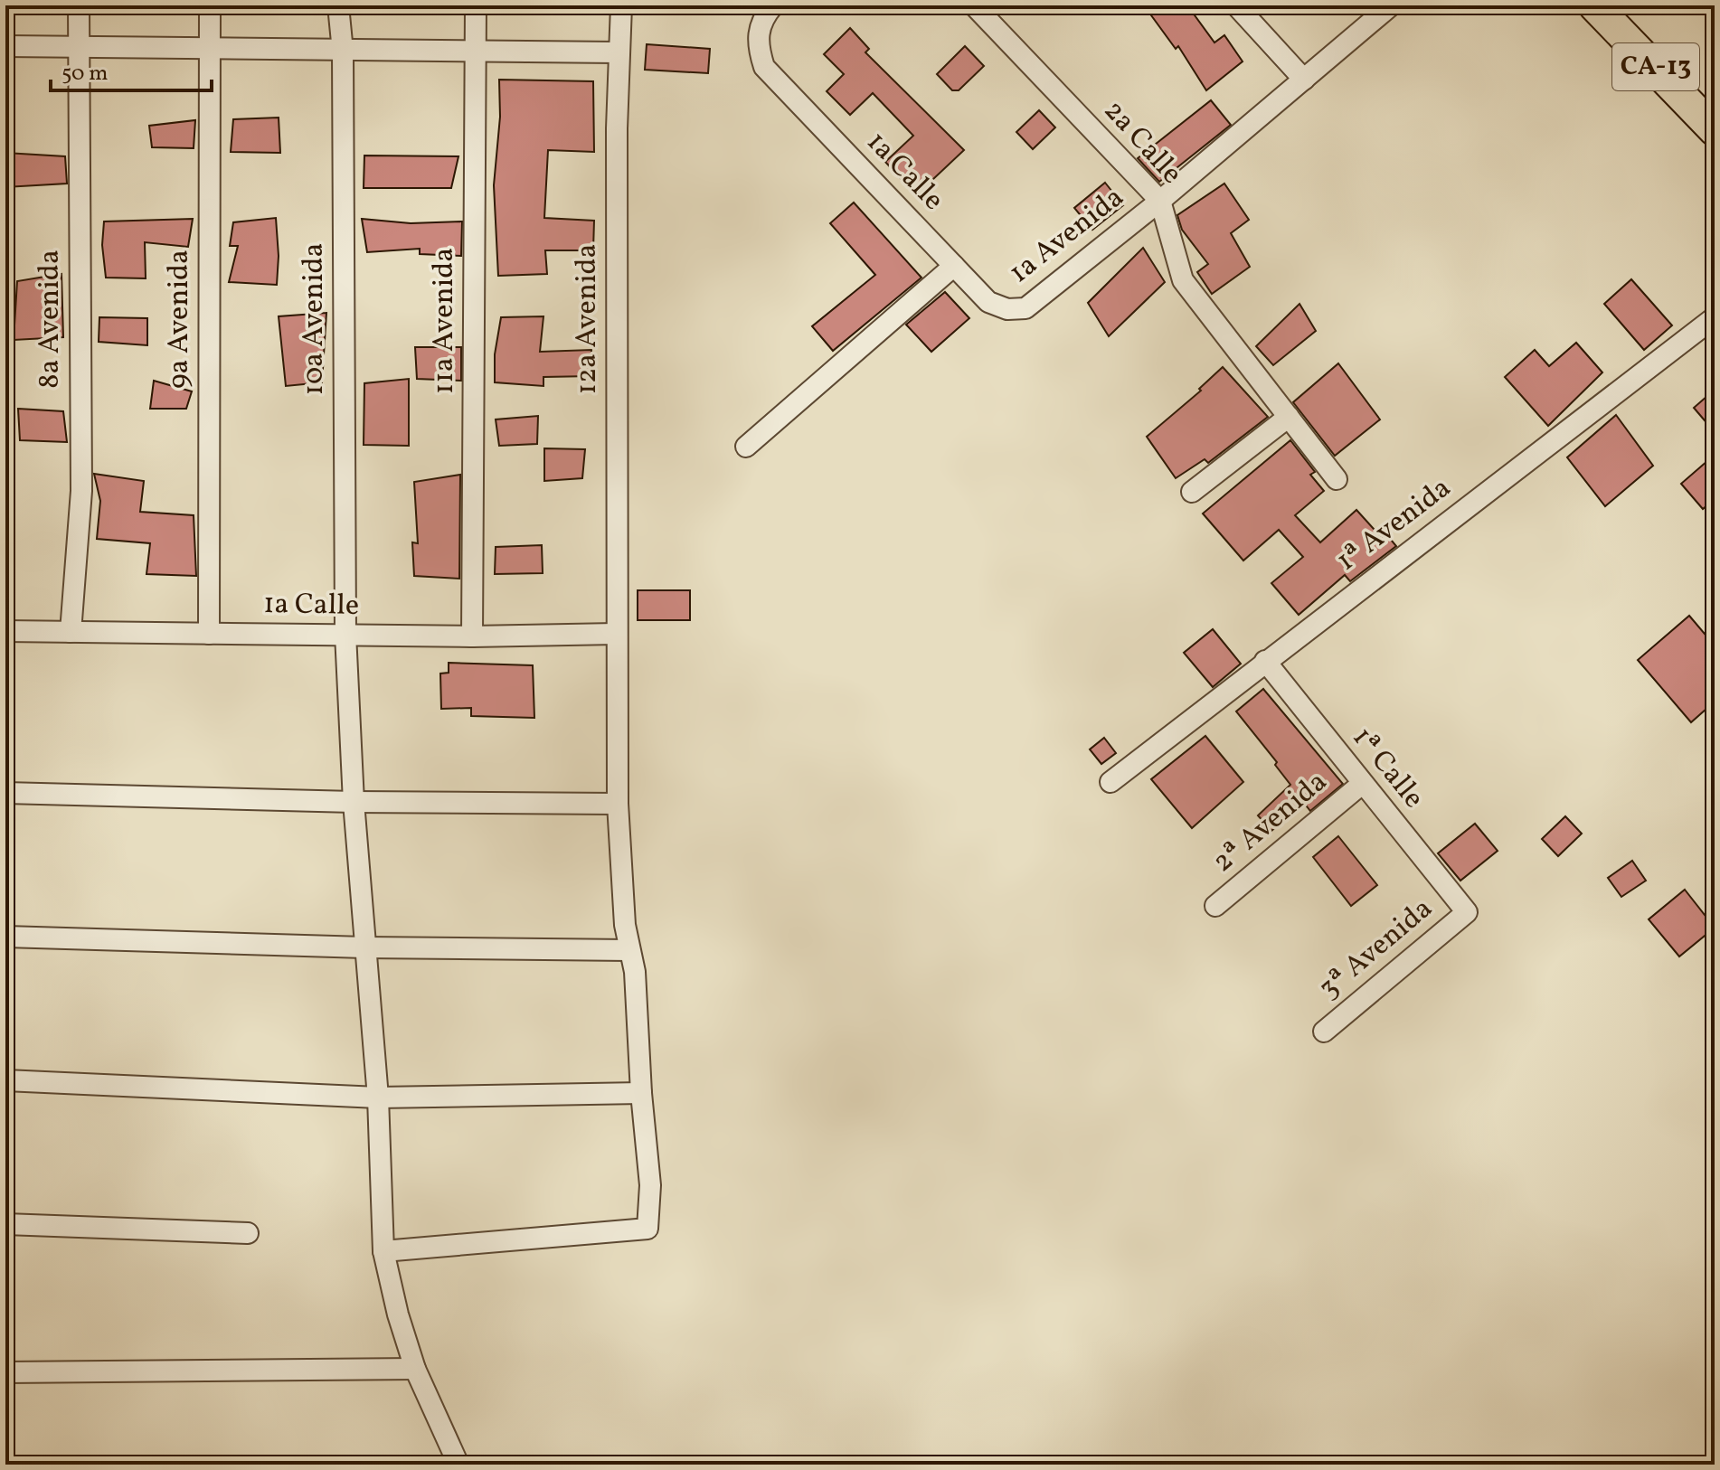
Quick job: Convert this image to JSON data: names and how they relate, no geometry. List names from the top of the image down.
{
  "streets": {
    "main road": ["CA-13"],
    "street": [
      "2a Calle",
      "1a Calle",
      "1a Avenida",
      "8a Avenida",
      "9a Avenida",
      "10a Avenida",
      "12a Avenida",
      "11a Avenida",
      "1ª Avenida",
      "1ª Calle",
      "2ª Avenida",
      "3ª Avenida"
    ]
  },
  "crossings": [
    ["2a Calle", "1a Avenida"],
    ["1a Calle", "1a Avenida"],
    ["1a Calle", "8a Avenida"],
    ["1a Calle", "9a Avenida"],
    ["1a Calle", "10a Avenida"],
    ["1a Calle", "12a Avenida"],
    ["1a Calle", "11a Avenida"],
    ["10a Avenida", "12a Avenida"],
    ["1ª Avenida", "1ª Calle"],
    ["1ª Calle", "2ª Avenida"],
    ["1ª Calle", "3ª Avenida"]
  ],
  "scale_bar": "50 m"
}
